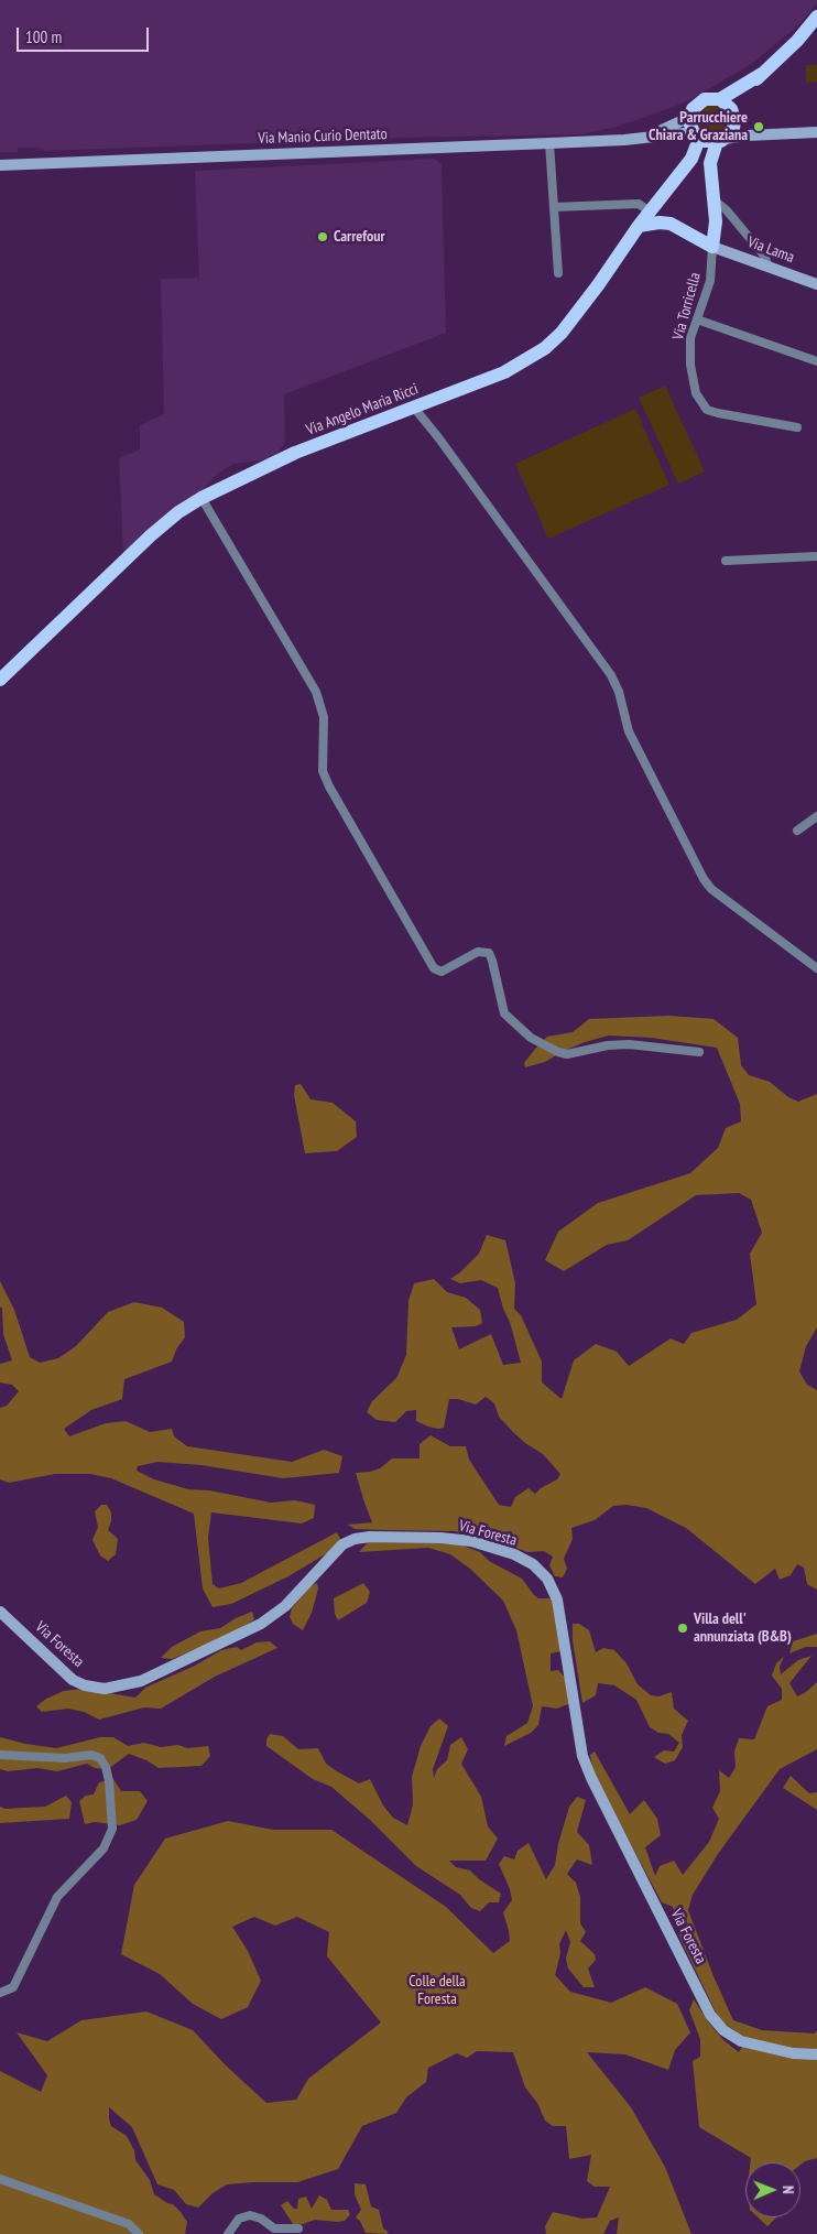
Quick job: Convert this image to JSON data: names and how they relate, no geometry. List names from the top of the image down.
{
  "streets": {
    "main road": [
      "Via Manio Curio Dentato",
      "Via Lama",
      "Via Angelo Maria Ricci",
      "Via Foresta"
    ],
    "street": ["Via Torricella"]
  },
  "crossings": [
    ["Via Manio Curio Dentato", "Via Angelo Maria Ricci"],
    ["Via Lama", "Via Torricella"]
  ],
  "parks": ["Colle della Foresta"],
  "places": ["Parrucchiere Chiara & Graziana", "Carrefour", "Villa dell' annunziata (B&B)"],
  "scale_bar": "100 m",
  "north": "right"
}
